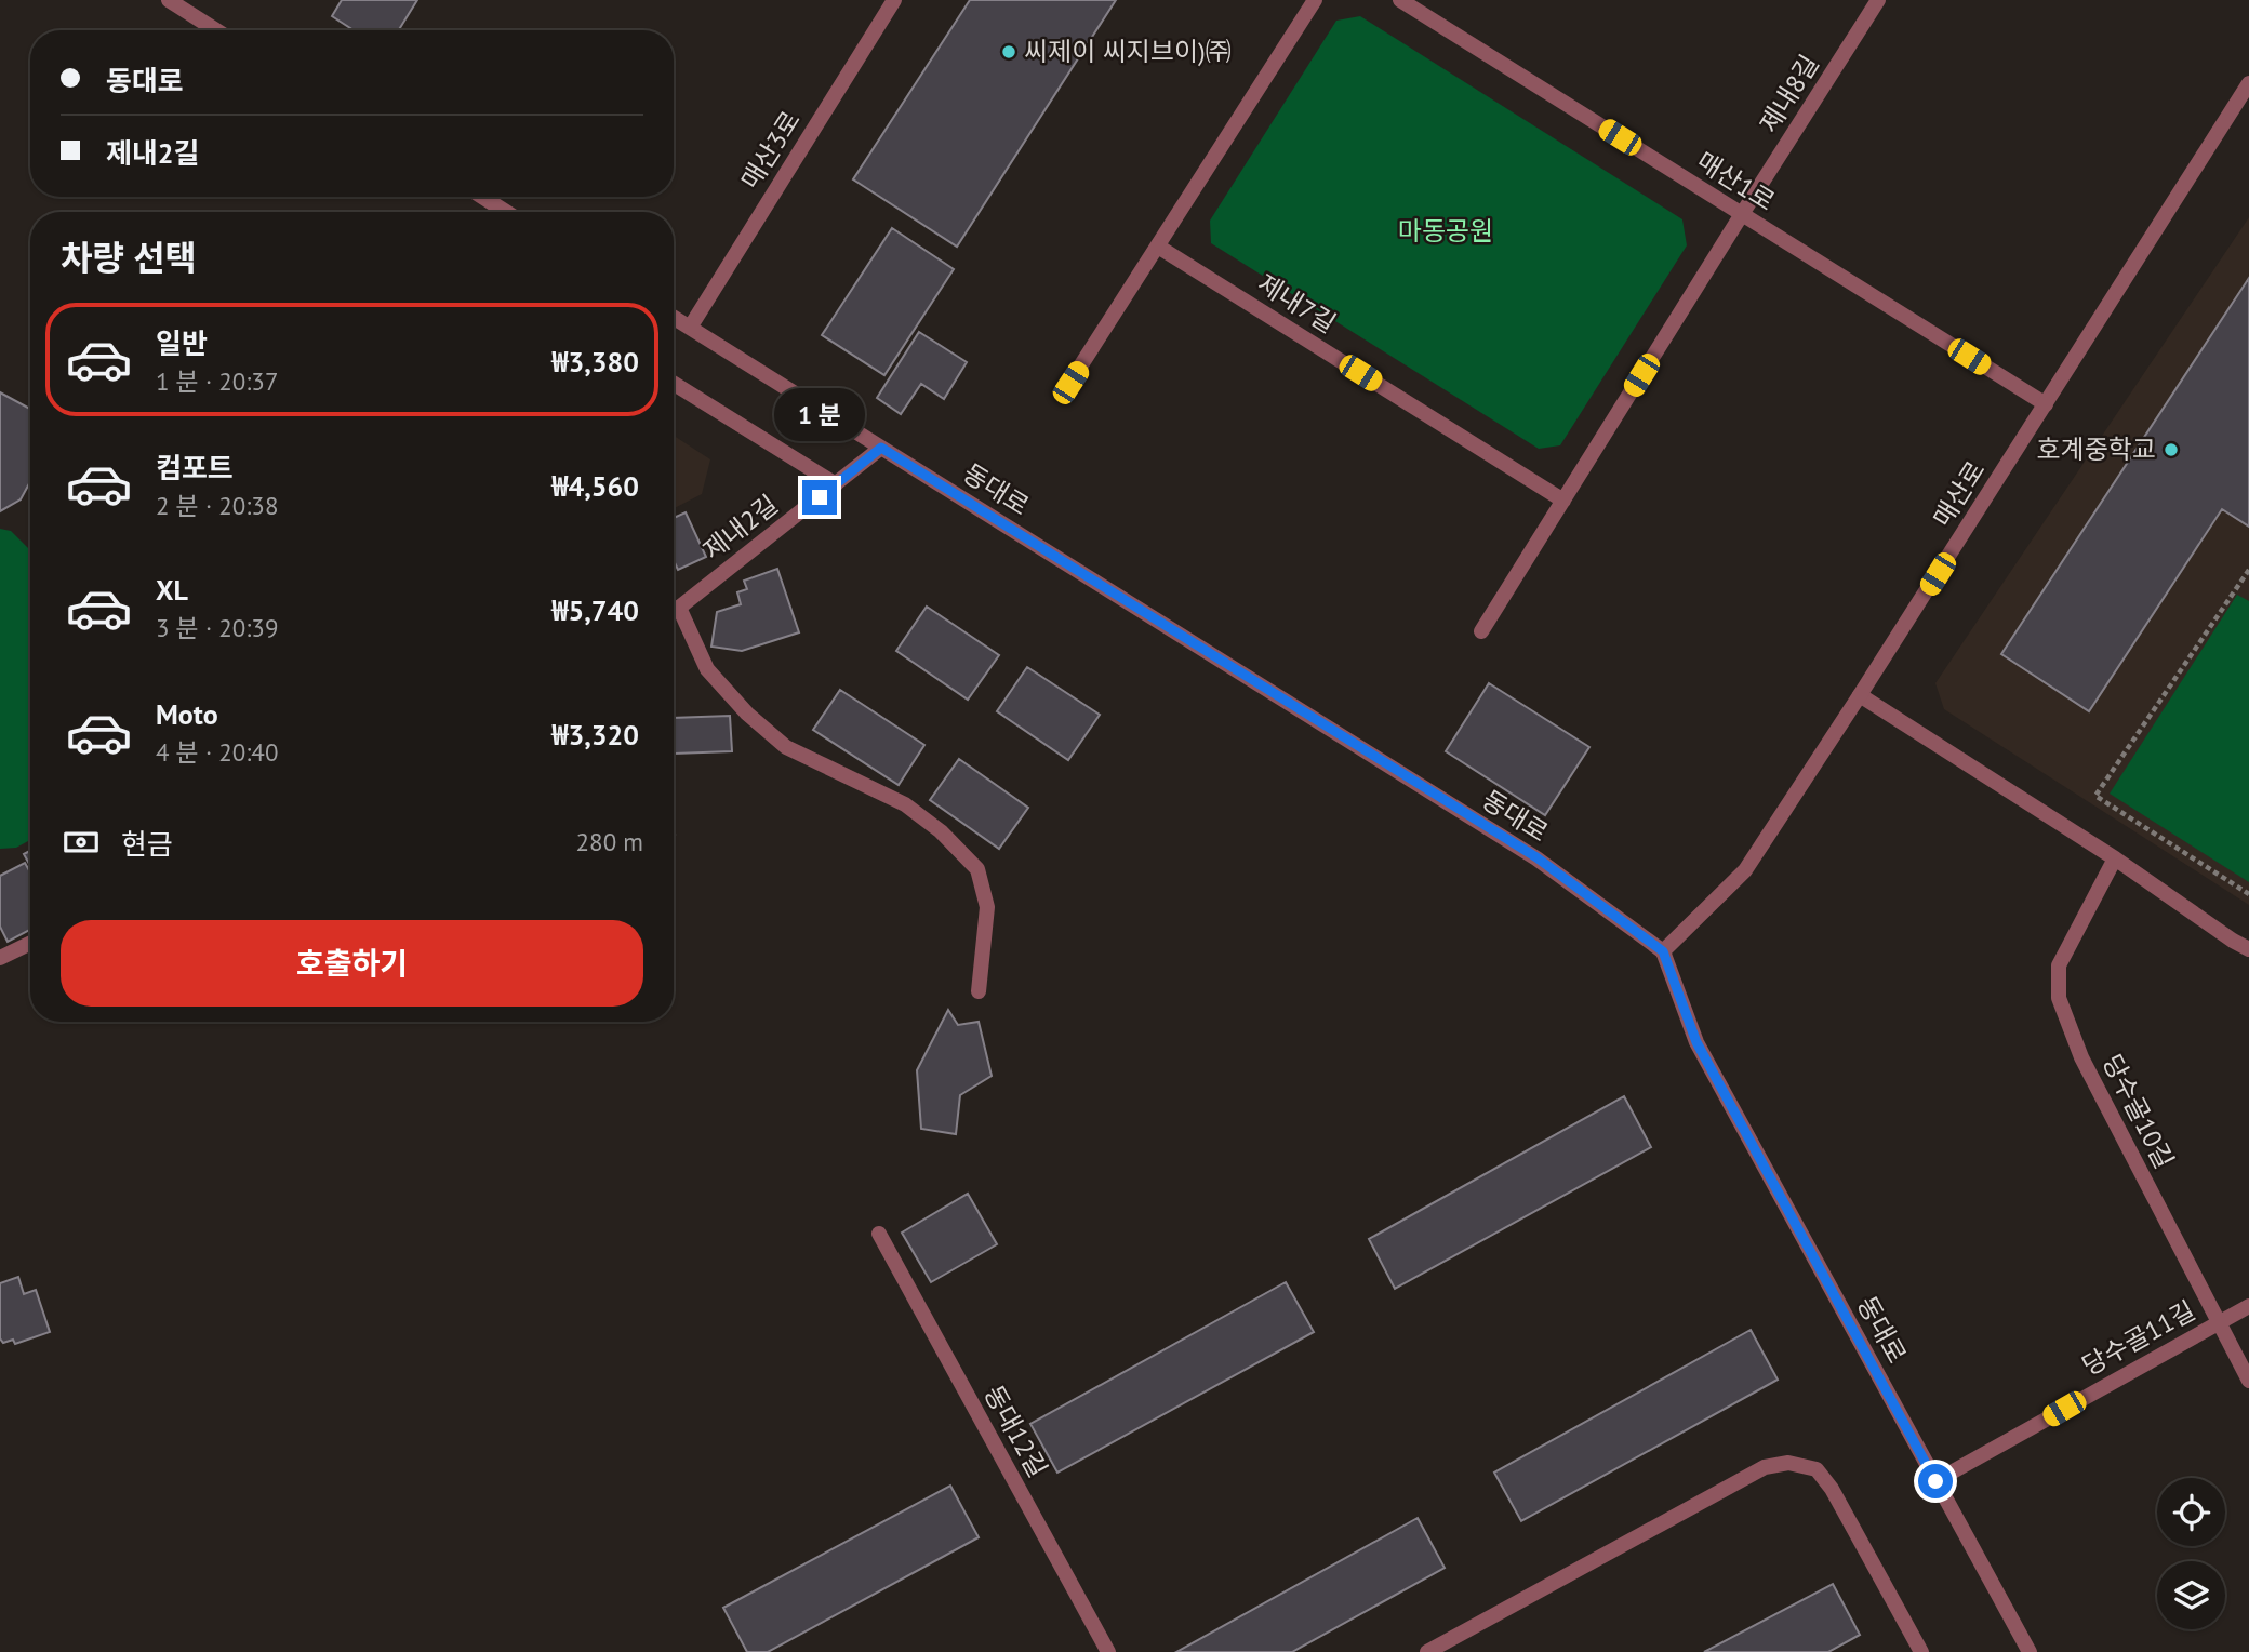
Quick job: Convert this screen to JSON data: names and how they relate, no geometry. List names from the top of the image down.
{
  "streets": {
    "street": [
      "제내8길",
      "매산3로",
      "매산1로",
      "제내7길",
      "동대로",
      "매산로",
      "제내2길",
      "당수골10길",
      "당수골11길",
      "동대12길"
    ]
  },
  "crossings": [
    ["제내8길", "매산1로"],
    ["매산3로", "동대로"],
    ["매산1로", "매산로"],
    ["동대로", "매산로"],
    ["동대로", "제내2길"],
    ["동대로", "당수골11길"],
    ["당수골10길", "당수골11길"]
  ],
  "parks": ["마동공원"],
  "places": ["씨제이 씨지브이)㈜", "호계중학교"],
  "page": {
    "banner": ["동대로", "제내2길"],
    "heading": "차량 선택",
    "list": [
      {
        "name": "일반",
        "note": "1 분 · 20:37",
        "value": "₩3,380"
      },
      {
        "name": "컴포트",
        "note": "2 분 · 20:38",
        "value": "₩4,560"
      },
      {
        "name": "XL",
        "note": "3 분 · 20:39",
        "value": "₩5,740"
      },
      {
        "name": "Moto",
        "note": "4 분 · 20:40",
        "value": "₩3,320"
      }
    ],
    "bubble": "1 분",
    "pay": ["현금", "280 m"],
    "buttons": "호출하기"
  }
}
